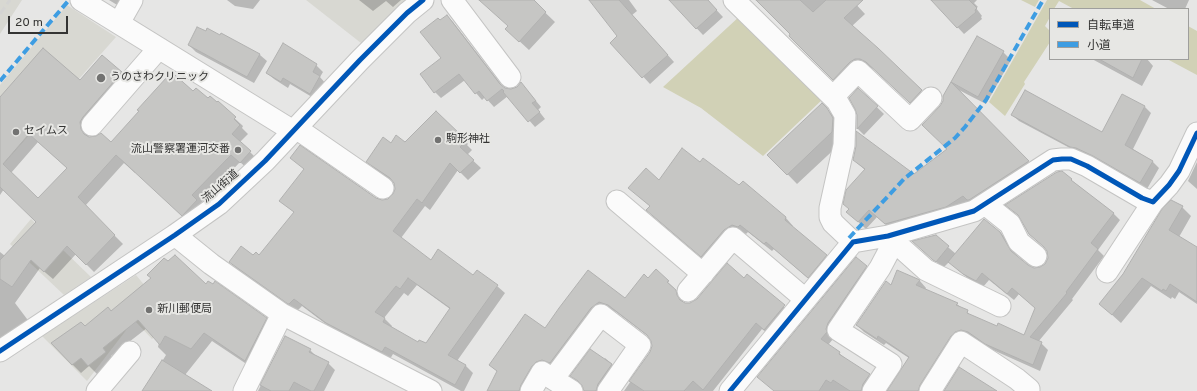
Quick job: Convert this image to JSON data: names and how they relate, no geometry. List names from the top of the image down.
{
  "streets": {
    "street": ["流山街道"]
  },
  "places": [
    "うのさわクリニック",
    "セイムス",
    "駒形神社",
    "流山警察署運河交番",
    "新川郵便局"
  ],
  "legend": ["自転車道", "小道"],
  "scale_bar": "20 m"
}
